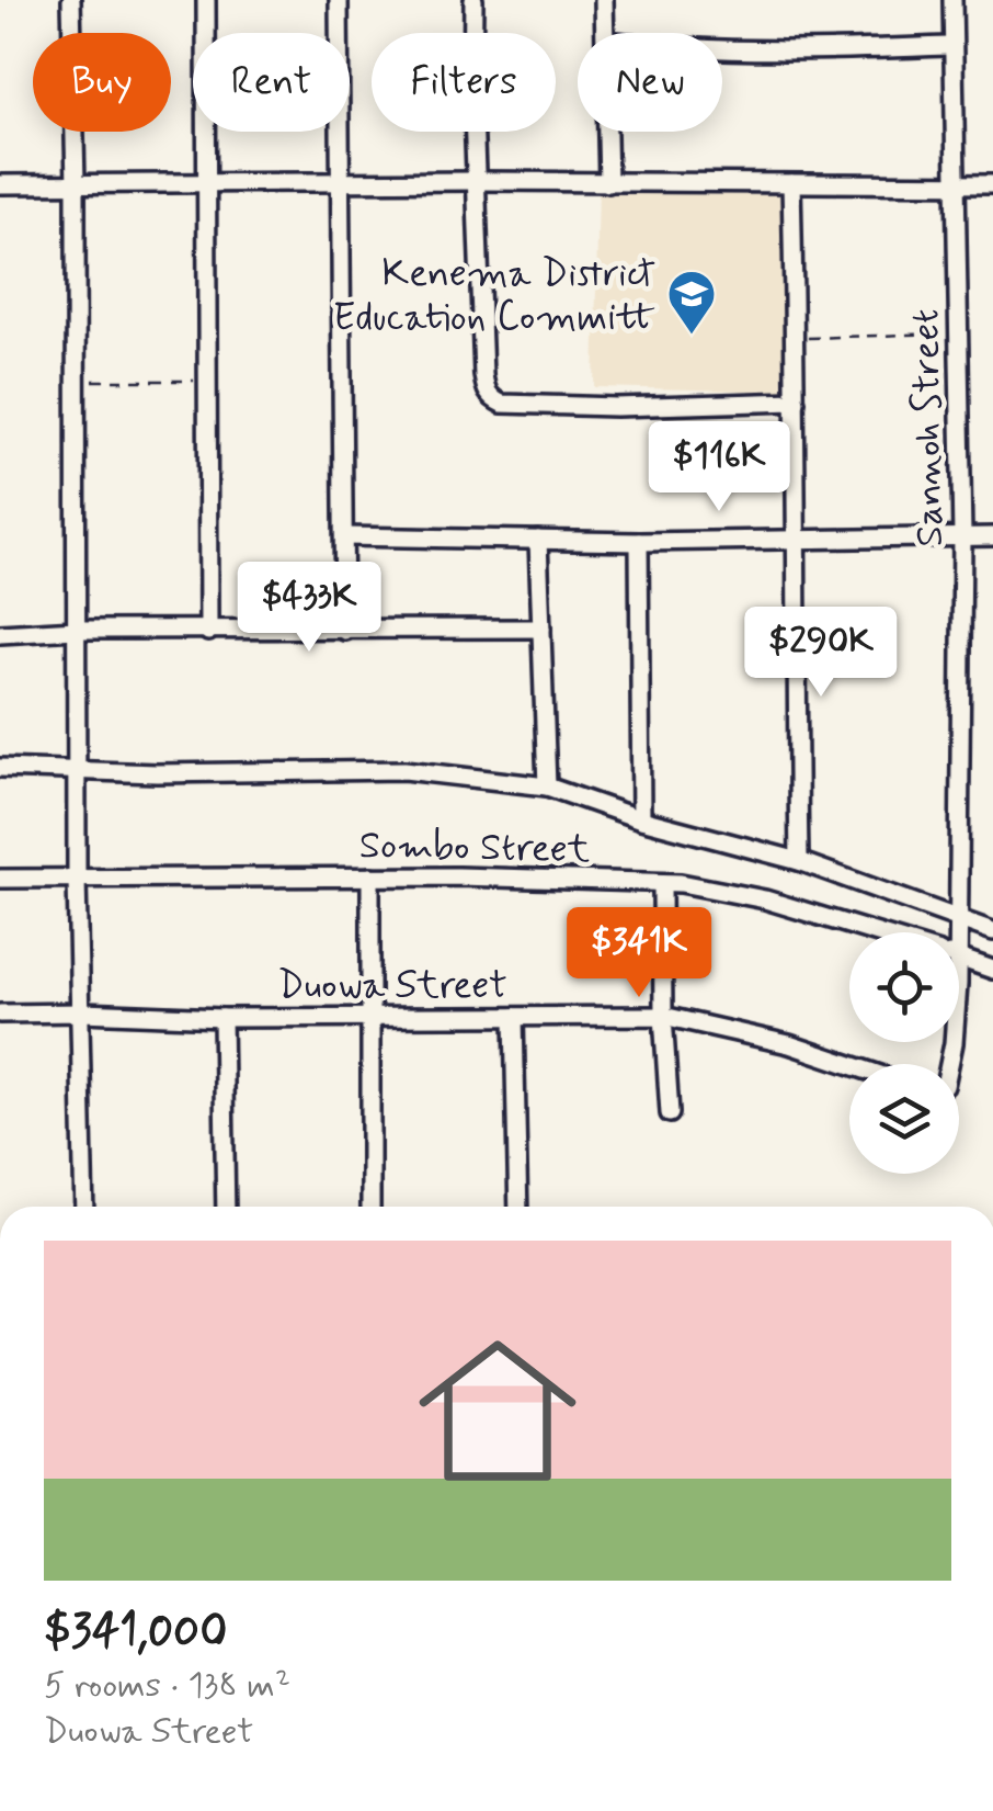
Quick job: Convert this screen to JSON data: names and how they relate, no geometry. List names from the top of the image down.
{
  "streets": {
    "street": ["Sannoh Street", "Sombo Street", "Duowa Street"]
  },
  "places": {
    "school or university": ["Kenema District Education Committ"]
  },
  "page": {
    "chip": [
      "Buy",
      "Rent",
      "Filters",
      "New"
    ],
    "price": [
      "$116K",
      "$433K",
      "$290K",
      "$341K"
    ],
    "list": [
      {
        "name": "$341,000",
        "note": "5 rooms · 138 m² · Duowa Street"
      }
    ]
  }
}
